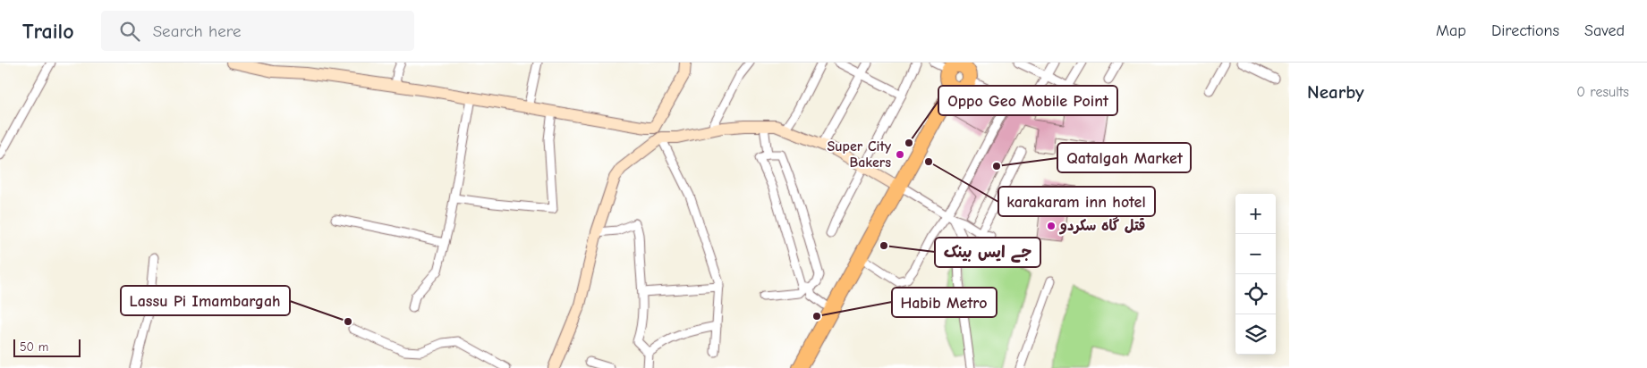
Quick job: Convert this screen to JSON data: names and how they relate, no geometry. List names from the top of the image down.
{
  "places": [
    "Oppo Geo Mobile Point",
    "Super City Bakers",
    "karakaram inn hotel",
    "Qatalgah Market",
    "قتل گاہ سکردو",
    "جے ایس بینک",
    "Habib Metro",
    "Lassu Pi Imambargah"
  ],
  "scale_bar": "50 m",
  "page": {
    "header": "Trailo",
    "search": "Search here",
    "nav": ["Map", "Directions", "Saved"],
    "heading": ["Nearby", "0 results"],
    "map_buttons": ["+", "−"],
    "scale": "50 m"
  }
}
